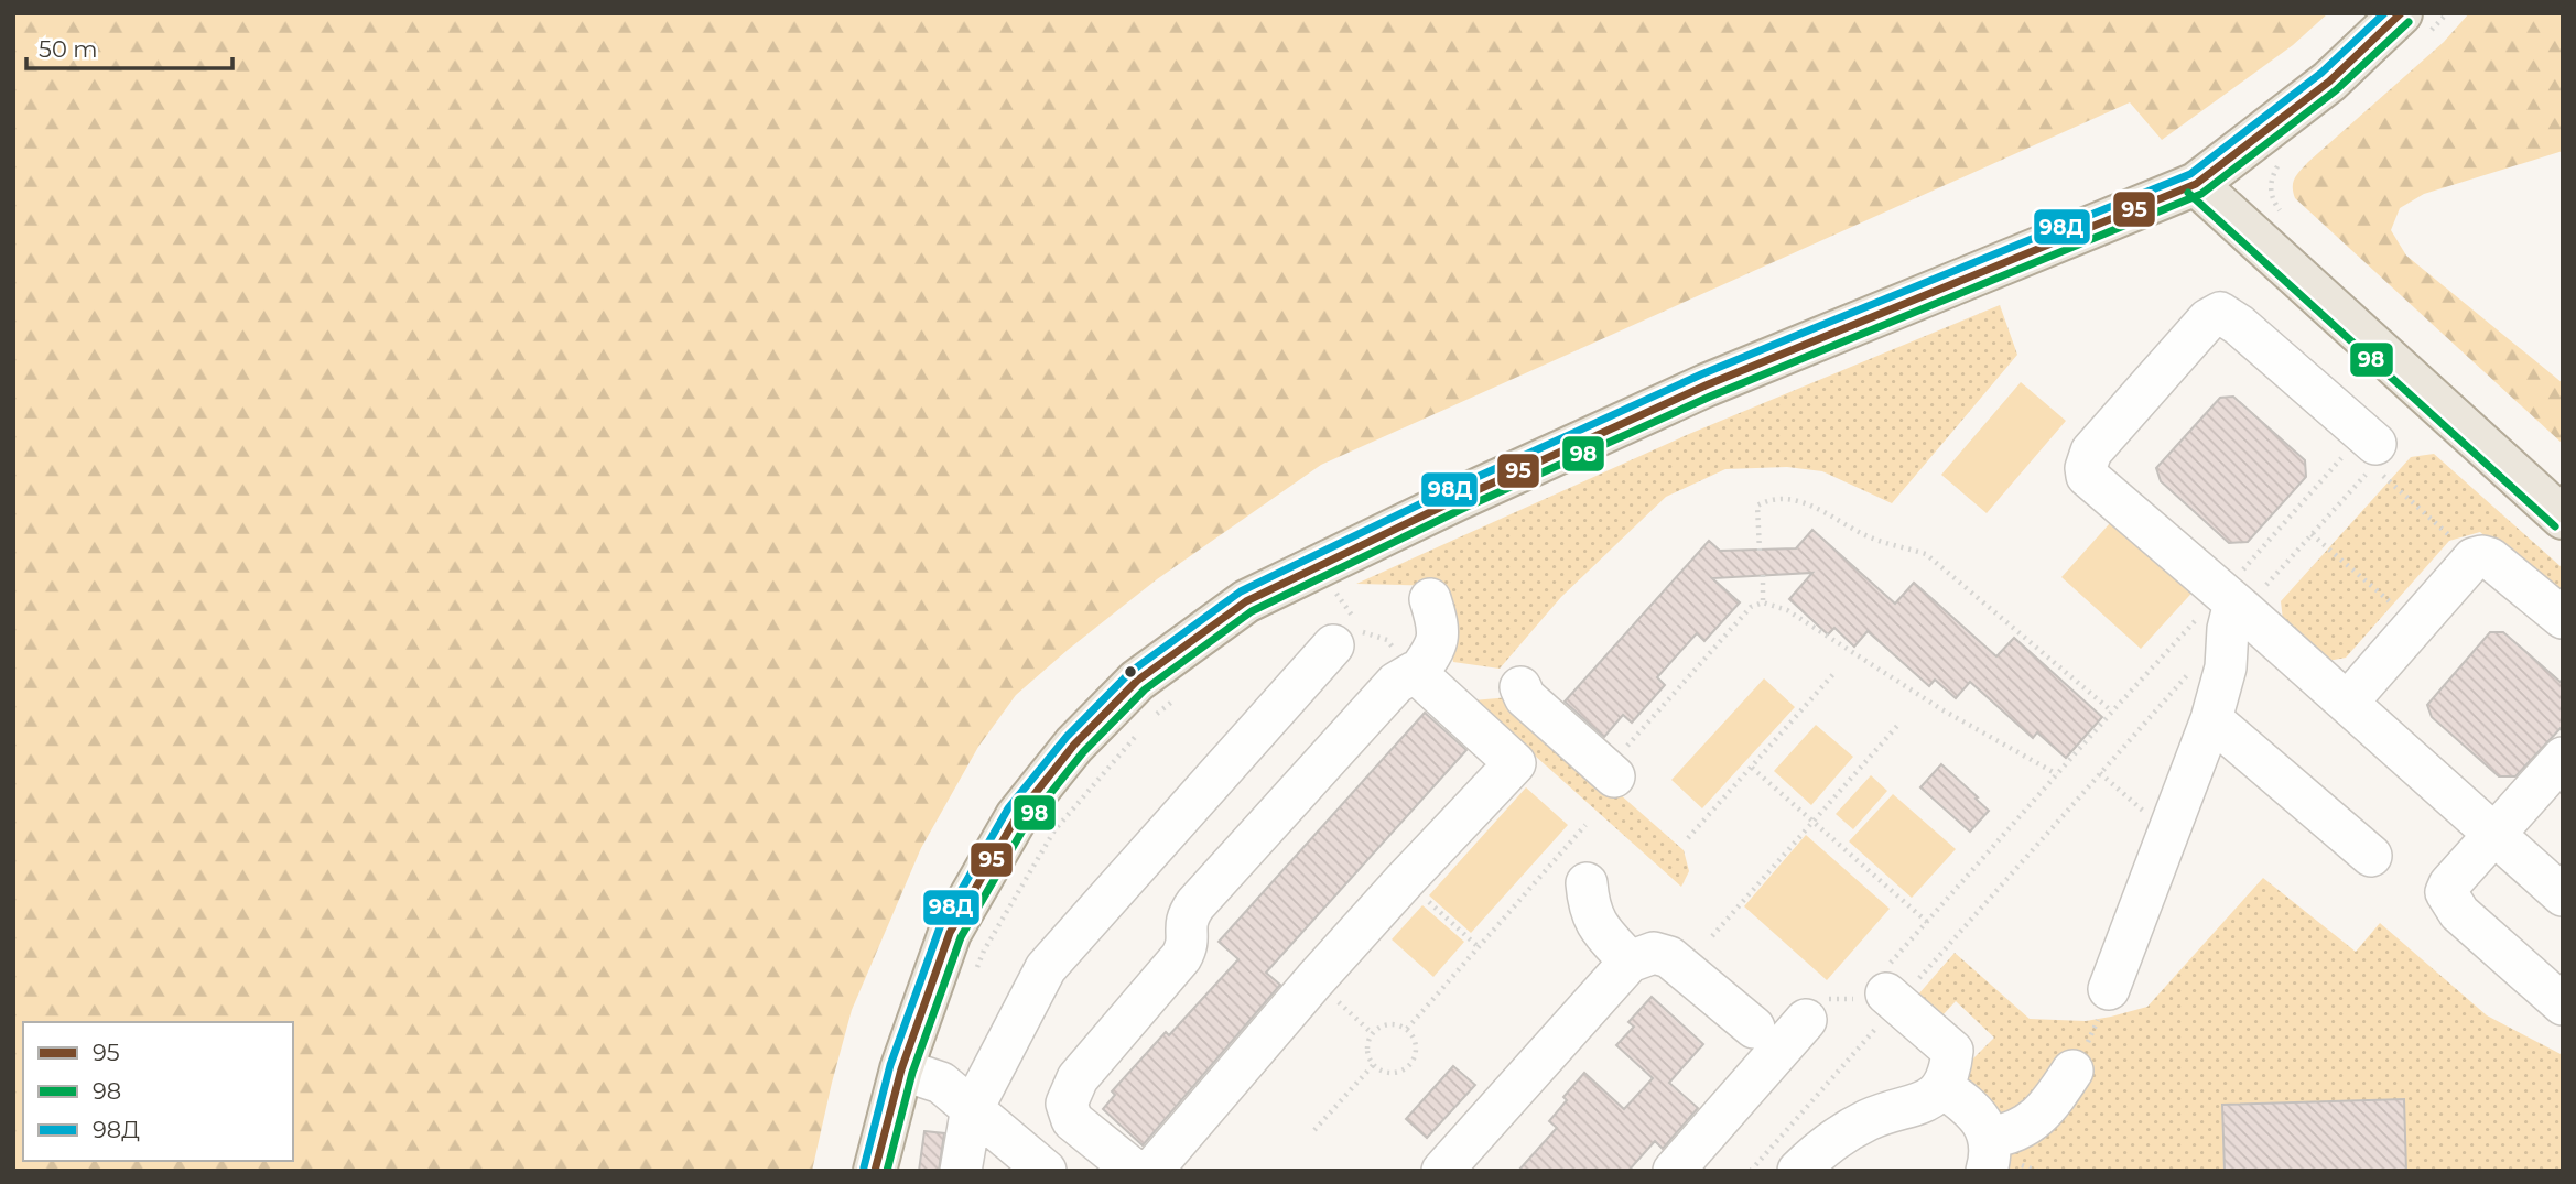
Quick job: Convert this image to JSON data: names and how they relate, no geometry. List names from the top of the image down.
{
  "lines": ["transit line 95", "transit line 98Д", "transit line 98"],
  "legend": ["95", "98", "98Д"],
  "scale_bar": "50 m"
}
